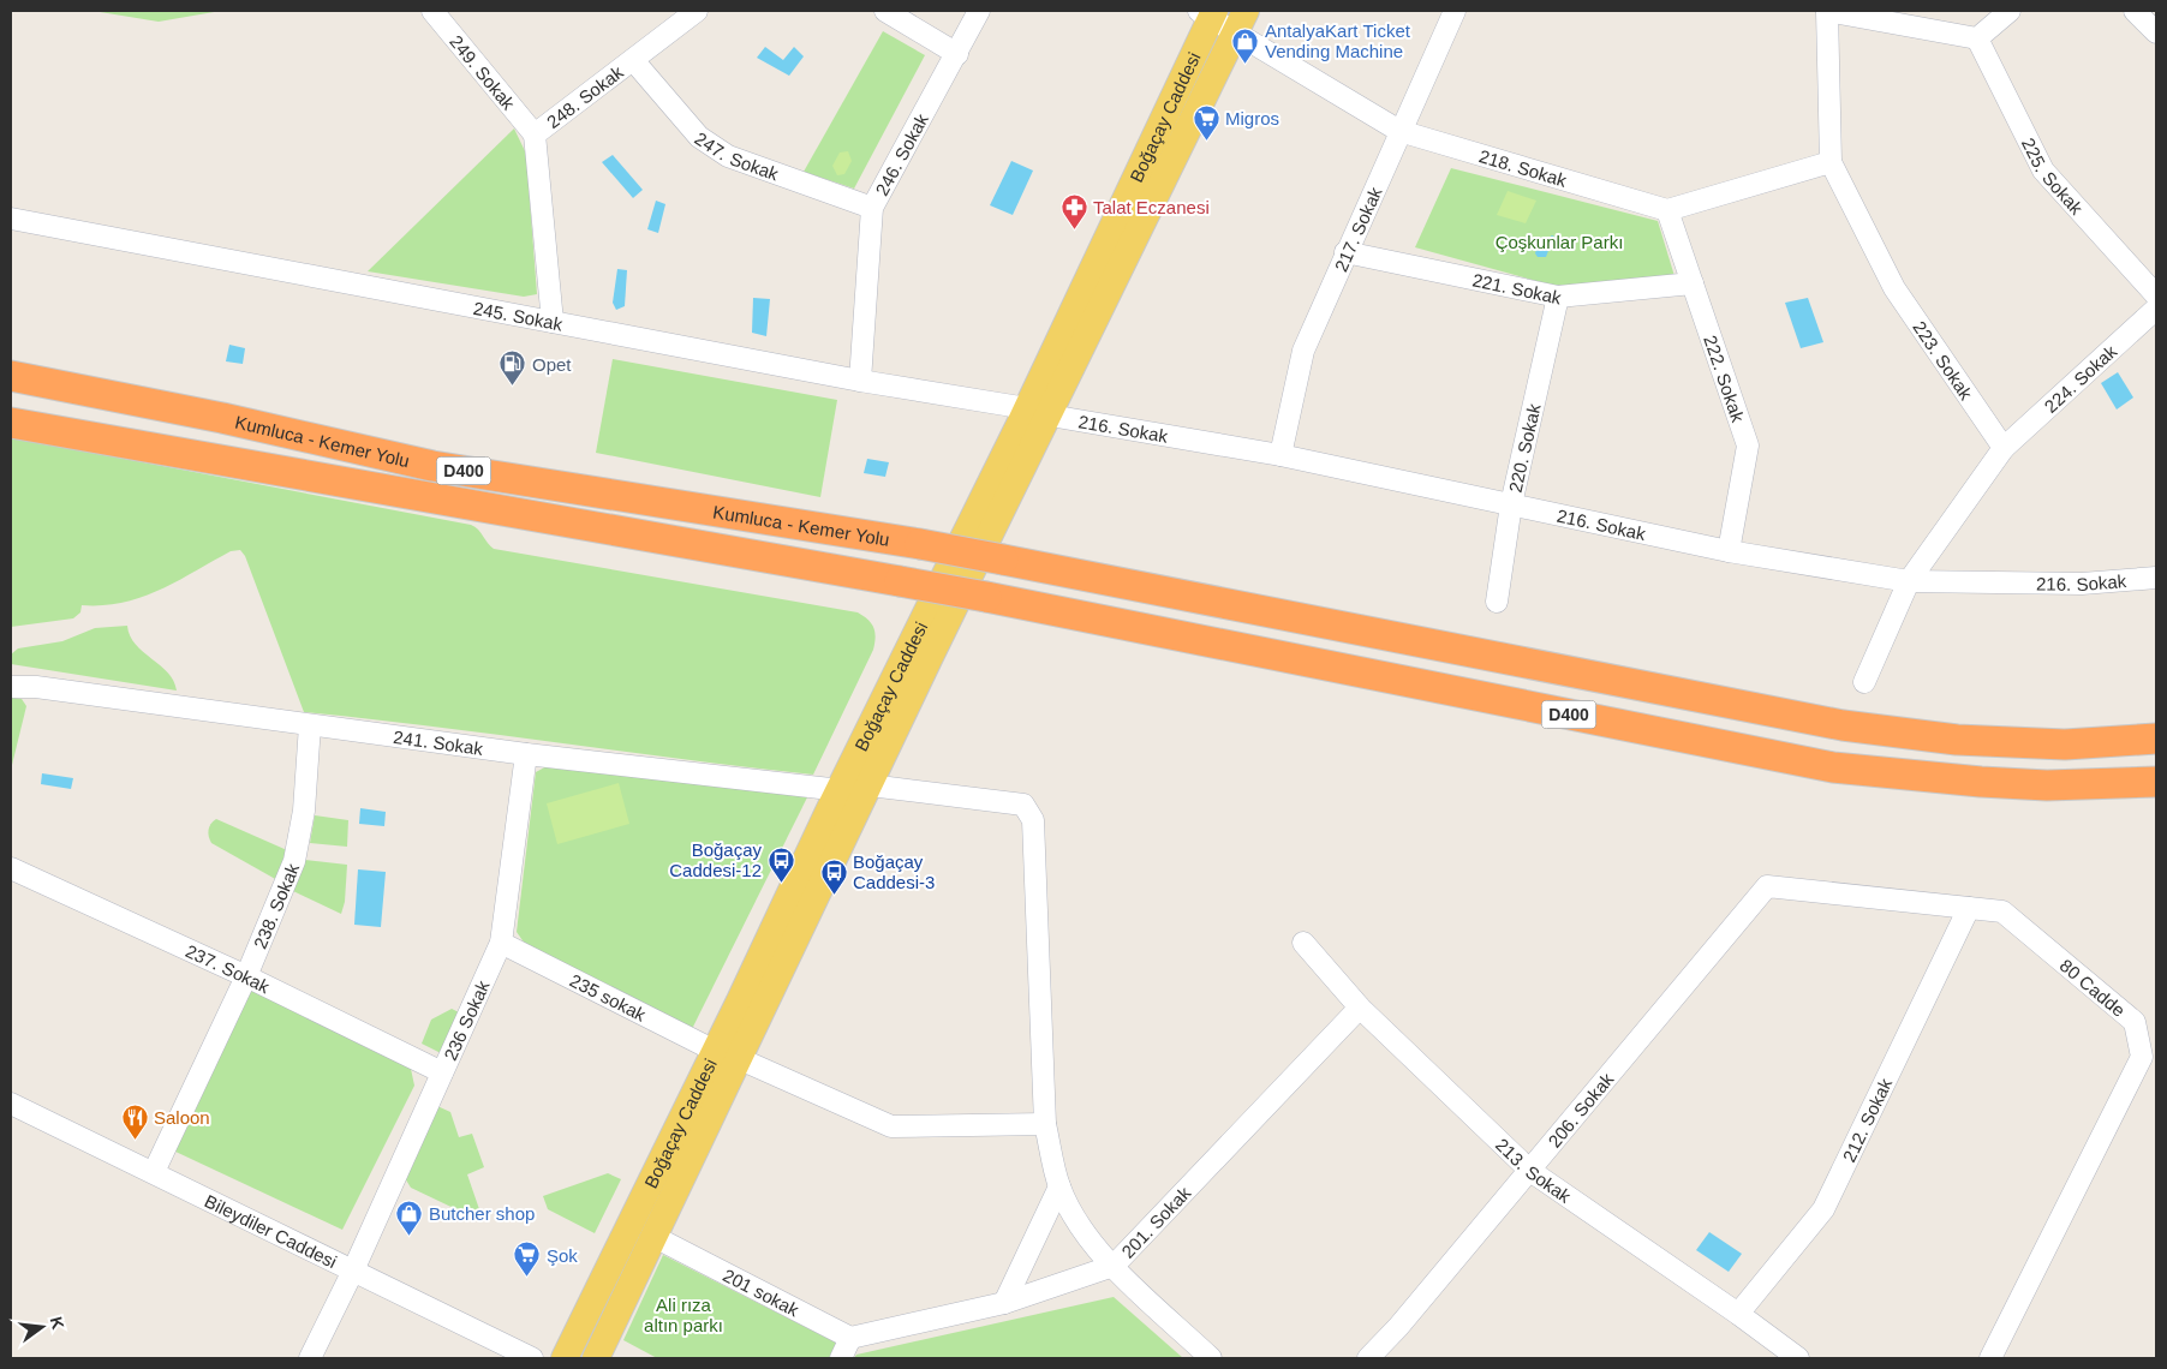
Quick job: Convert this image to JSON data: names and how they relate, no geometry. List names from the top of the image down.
{
  "streets": {
    "highway": ["Kumluca - Kemer Yolu", "D400"],
    "main road": ["Boğaçay Caddesi"],
    "street": [
      "249. Sokak",
      "248. Sokak",
      "247. Sokak",
      "246. Sokak",
      "218. Sokak",
      "225. Sokak",
      "217. Sokak",
      "221. Sokak",
      "245. Sokak",
      "223. Sokak",
      "222. Sokak",
      "224. Sokak",
      "216. Sokak",
      "220. Sokak",
      "241. Sokak",
      "238. Sokak",
      "237. Sokak",
      "80 Cadde",
      "235 sokak",
      "236 Sokak",
      "206. Sokak",
      "212. Sokak",
      "213. Sokak",
      "201. Sokak",
      "Bileydiler Caddesi",
      "201 sokak"
    ]
  },
  "crossings": [
    ["249. Sokak", "248. Sokak"],
    ["248. Sokak", "247. Sokak"],
    ["248. Sokak", "245. Sokak"],
    ["Boğaçay Caddesi", "218. Sokak"],
    ["Boğaçay Caddesi", "245. Sokak"],
    ["Boğaçay Caddesi", "216. Sokak"],
    ["Boğaçay Caddesi", "241. Sokak"],
    ["Boğaçay Caddesi", "235 sokak"],
    ["Boğaçay Caddesi", "201 sokak"],
    ["247. Sokak", "246. Sokak"],
    ["246. Sokak", "245. Sokak"],
    ["218. Sokak", "217. Sokak"],
    ["218. Sokak", "222. Sokak"],
    ["217. Sokak", "221. Sokak"],
    ["217. Sokak", "216. Sokak"],
    ["221. Sokak", "222. Sokak"],
    ["221. Sokak", "220. Sokak"],
    ["245. Sokak", "216. Sokak"],
    ["223. Sokak", "224. Sokak"],
    ["222. Sokak", "216. Sokak"],
    ["216. Sokak", "220. Sokak"],
    ["241. Sokak", "238. Sokak"],
    ["241. Sokak", "236 Sokak"],
    ["238. Sokak", "237. Sokak"],
    ["238. Sokak", "Bileydiler Caddesi"],
    ["237. Sokak", "236 Sokak"],
    ["80 Cadde", "206. Sokak"],
    ["80 Cadde", "212. Sokak"],
    ["235 sokak", "236 Sokak"],
    ["236 Sokak", "Bileydiler Caddesi"],
    ["206. Sokak", "213. Sokak"],
    ["212. Sokak", "213. Sokak"],
    ["213. Sokak", "201. Sokak"],
    ["201. Sokak", "201 sokak"]
  ],
  "parks": ["Çoşkunlar Parkı", "Ali rıza altın parkı"],
  "places": {
    "shop": ["AntalyaKart Ticket Vending Machine", "Butcher shop"],
    "supermarket": ["Migros", "Şok"],
    "pharmacy": ["Talat Eczanesi"],
    "fuel station": ["Opet"],
    "bus stop": ["Boğaçay Caddesi-12", "Boğaçay Caddesi-3"],
    "restaurant": ["Saloon"]
  },
  "north": "right"
}
